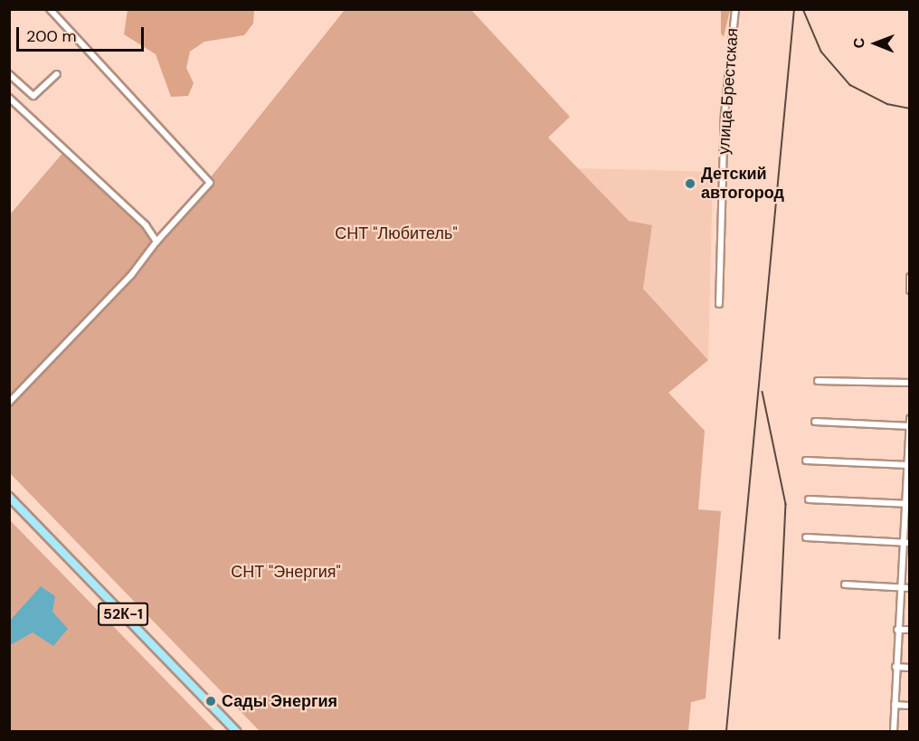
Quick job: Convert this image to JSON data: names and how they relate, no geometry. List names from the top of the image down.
{
  "streets": {
    "main road": ["52К-1"],
    "street": ["улица Брестская"]
  },
  "parks": ["СНТ \"Любитель\"", "СНТ \"Энергия\""],
  "places": ["Детский автогород", "Сады Энергия"],
  "scale_bar": "200 m",
  "north": "left"
}
